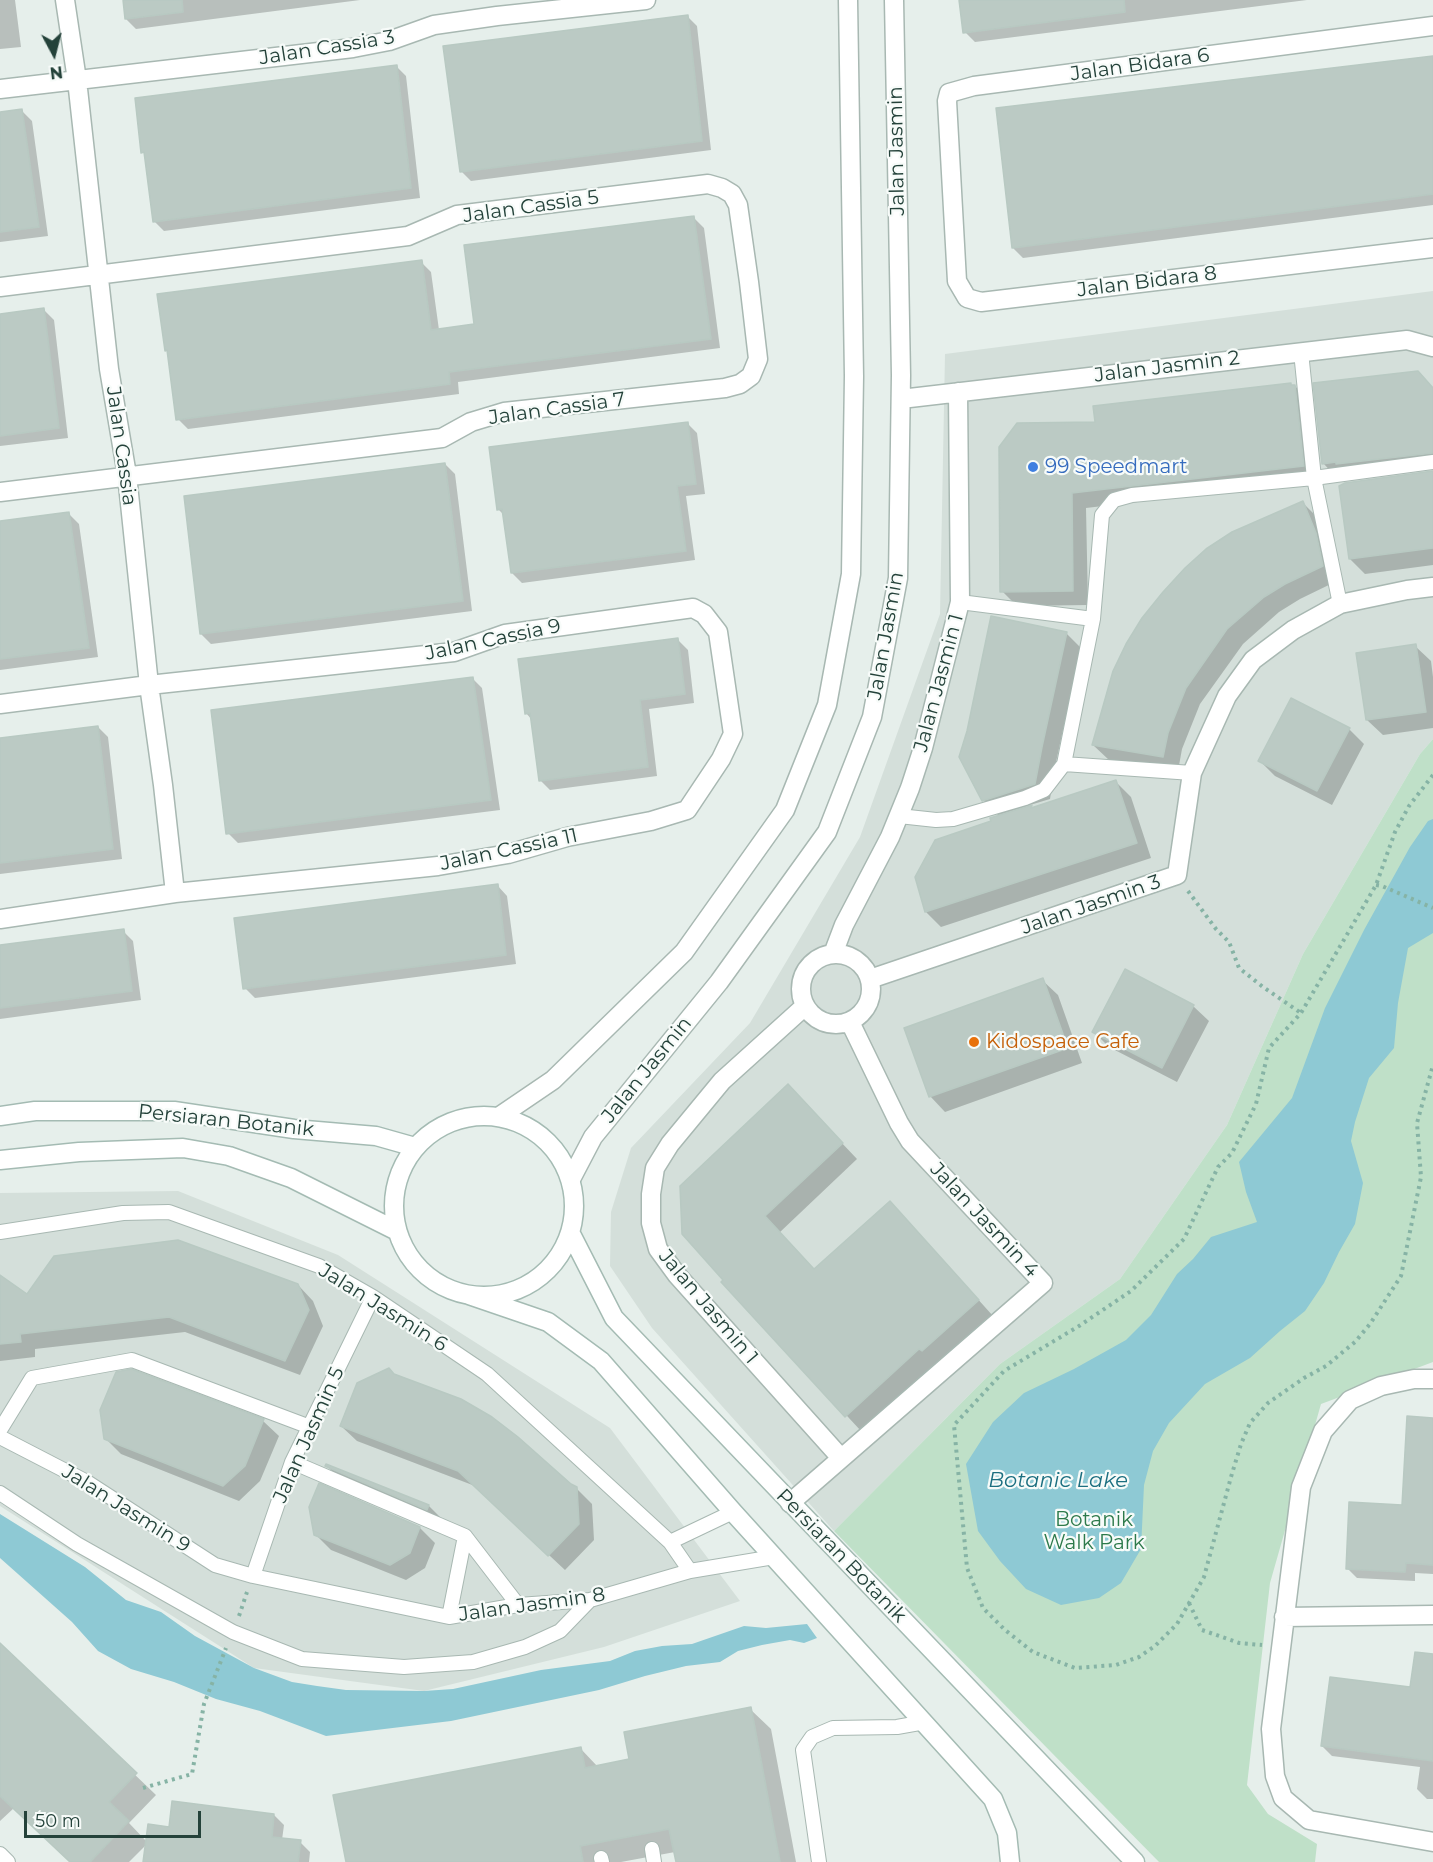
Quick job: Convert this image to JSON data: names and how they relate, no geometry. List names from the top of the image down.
{
  "streets": {
    "street": [
      "Jalan Cassia 3",
      "Jalan Bidara 6",
      "Jalan Jasmin",
      "Jalan Cassia 5",
      "Jalan Bidara 8",
      "Jalan Jasmin 2",
      "Jalan Cassia 7",
      "Jalan Cassia",
      "Jalan Cassia 9",
      "Jalan Jasmin 1",
      "Jalan Cassia 11",
      "Jalan Jasmin 3",
      "Persiaran Botanik",
      "Jalan Jasmin 4"
    ],
    "lane": [
      "Jalan Jasmin 6",
      "Jalan Jasmin 5",
      "Jalan Jasmin 9",
      "Jalan Jasmin 8"
    ]
  },
  "crossings": [
    ["Jalan Cassia 3", "Jalan Cassia"],
    ["Jalan Bidara 6", "Jalan Bidara 8"],
    ["Jalan Jasmin", "Jalan Jasmin 2"],
    ["Jalan Jasmin", "Persiaran Botanik"],
    ["Jalan Cassia 5", "Jalan Cassia 7"],
    ["Jalan Cassia 5", "Jalan Cassia"],
    ["Jalan Jasmin 2", "Jalan Jasmin 1"],
    ["Jalan Cassia 7", "Jalan Cassia"],
    ["Jalan Cassia", "Jalan Cassia 9"],
    ["Jalan Cassia", "Jalan Cassia 11"],
    ["Jalan Cassia 9", "Jalan Cassia 11"],
    ["Jalan Jasmin 1", "Jalan Jasmin 3"],
    ["Jalan Jasmin 1", "Jalan Jasmin 4"],
    ["Jalan Jasmin 3", "Jalan Jasmin 4"],
    ["Persiaran Botanik", "Jalan Jasmin 4"],
    ["Jalan Jasmin 6", "Jalan Jasmin 5"],
    ["Jalan Jasmin 6", "Jalan Jasmin 8"],
    ["Jalan Jasmin 5", "Jalan Jasmin 9"],
    ["Jalan Jasmin 5", "Jalan Jasmin 8"],
    ["Jalan Jasmin 9", "Jalan Jasmin 8"]
  ],
  "water": ["Botanic Lake"],
  "parks": ["Botanik Walk Park"],
  "places": ["99 Speedmart", "Kidospace Cafe"],
  "scale_bar": "50 m",
  "north": "bottom"
}
